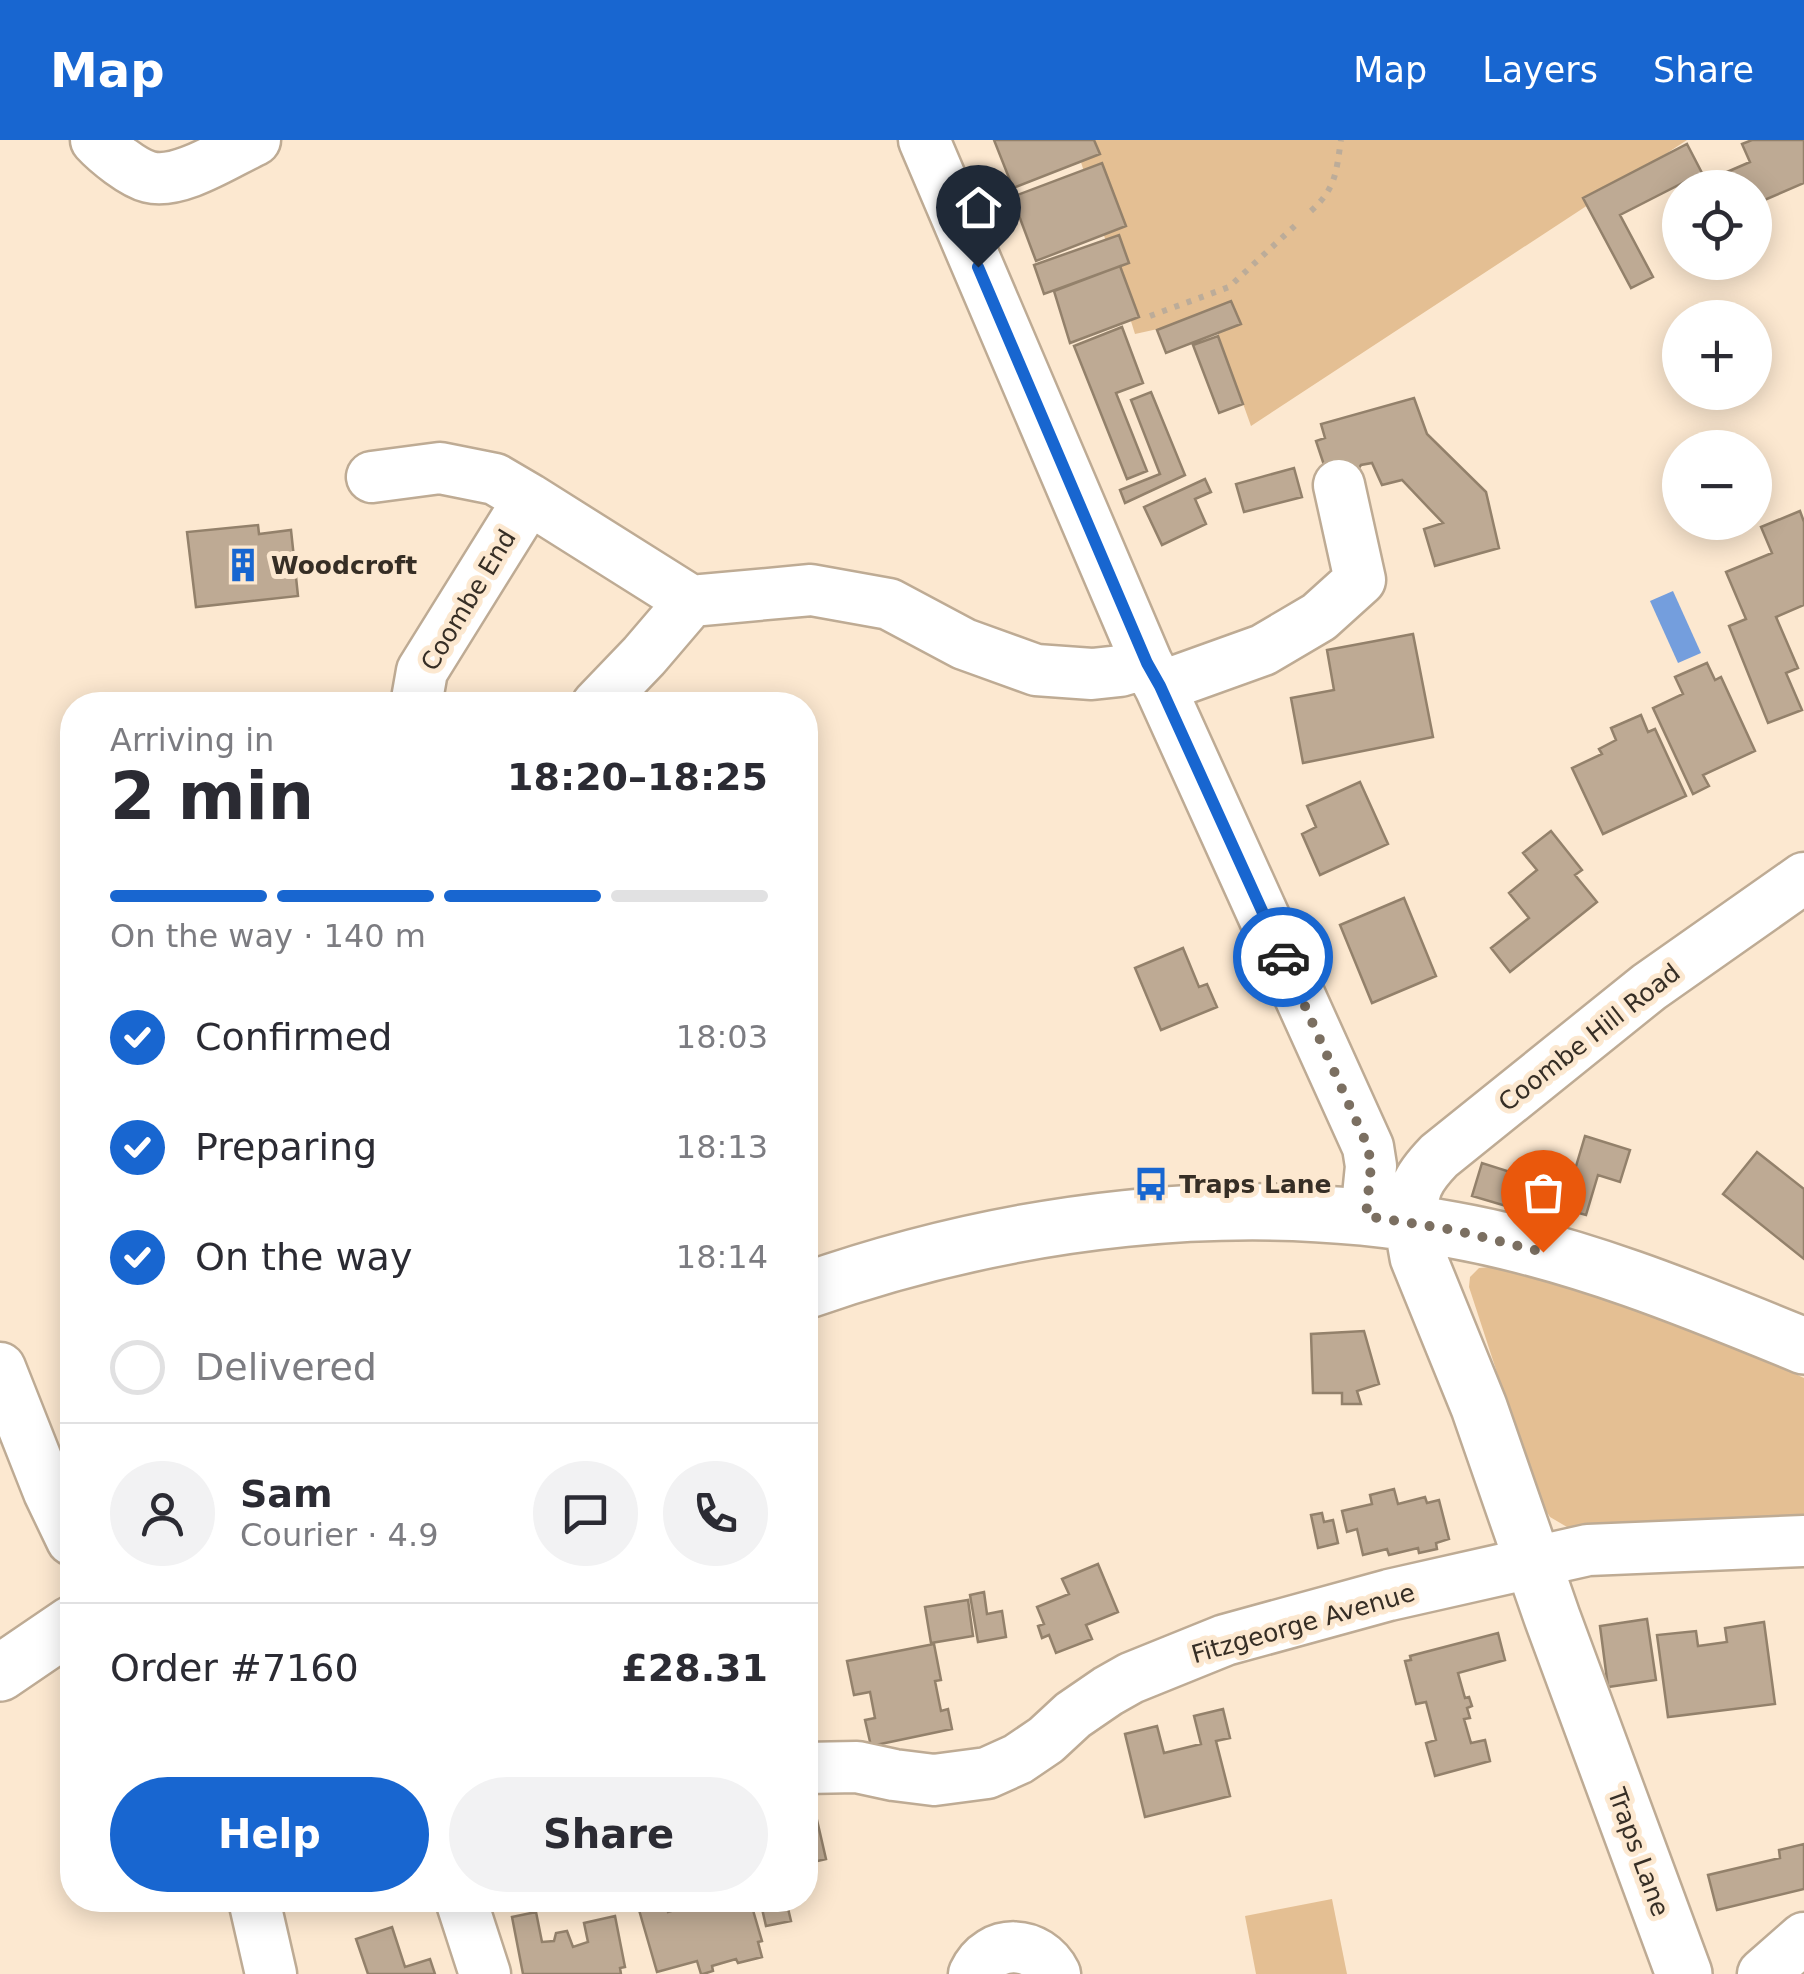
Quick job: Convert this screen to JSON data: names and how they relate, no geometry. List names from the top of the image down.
{
  "streets": {
    "main road": ["Traps Lane"],
    "street": ["Coombe End", "Coombe Hill Road", "Fitzgeorge Avenue"]
  },
  "crossings": [
    ["Coombe Hill Road", "Traps Lane"],
    ["Fitzgeorge Avenue", "Traps Lane"]
  ],
  "places": {
    "building": ["Woodcroft"],
    "bus stop": ["Traps Lane"]
  },
  "page": {
    "header": "Map",
    "nav": ["Map", "Layers", "Share"],
    "map_buttons": ["+", "−"],
    "heading": ["2 min", "Arriving in", "18:20–18:25"],
    "panel": [
      "Sam",
      "Courier · 4.9",
      "Order #7160",
      "£28.31"
    ],
    "bar": "On the way · 140 m",
    "list": [
      ["Confirmed", "18:03"],
      ["Preparing", "18:13"],
      ["On the way", "18:14"],
      "Delivered"
    ],
    "buttons": ["Help", "Share"]
  }
}
